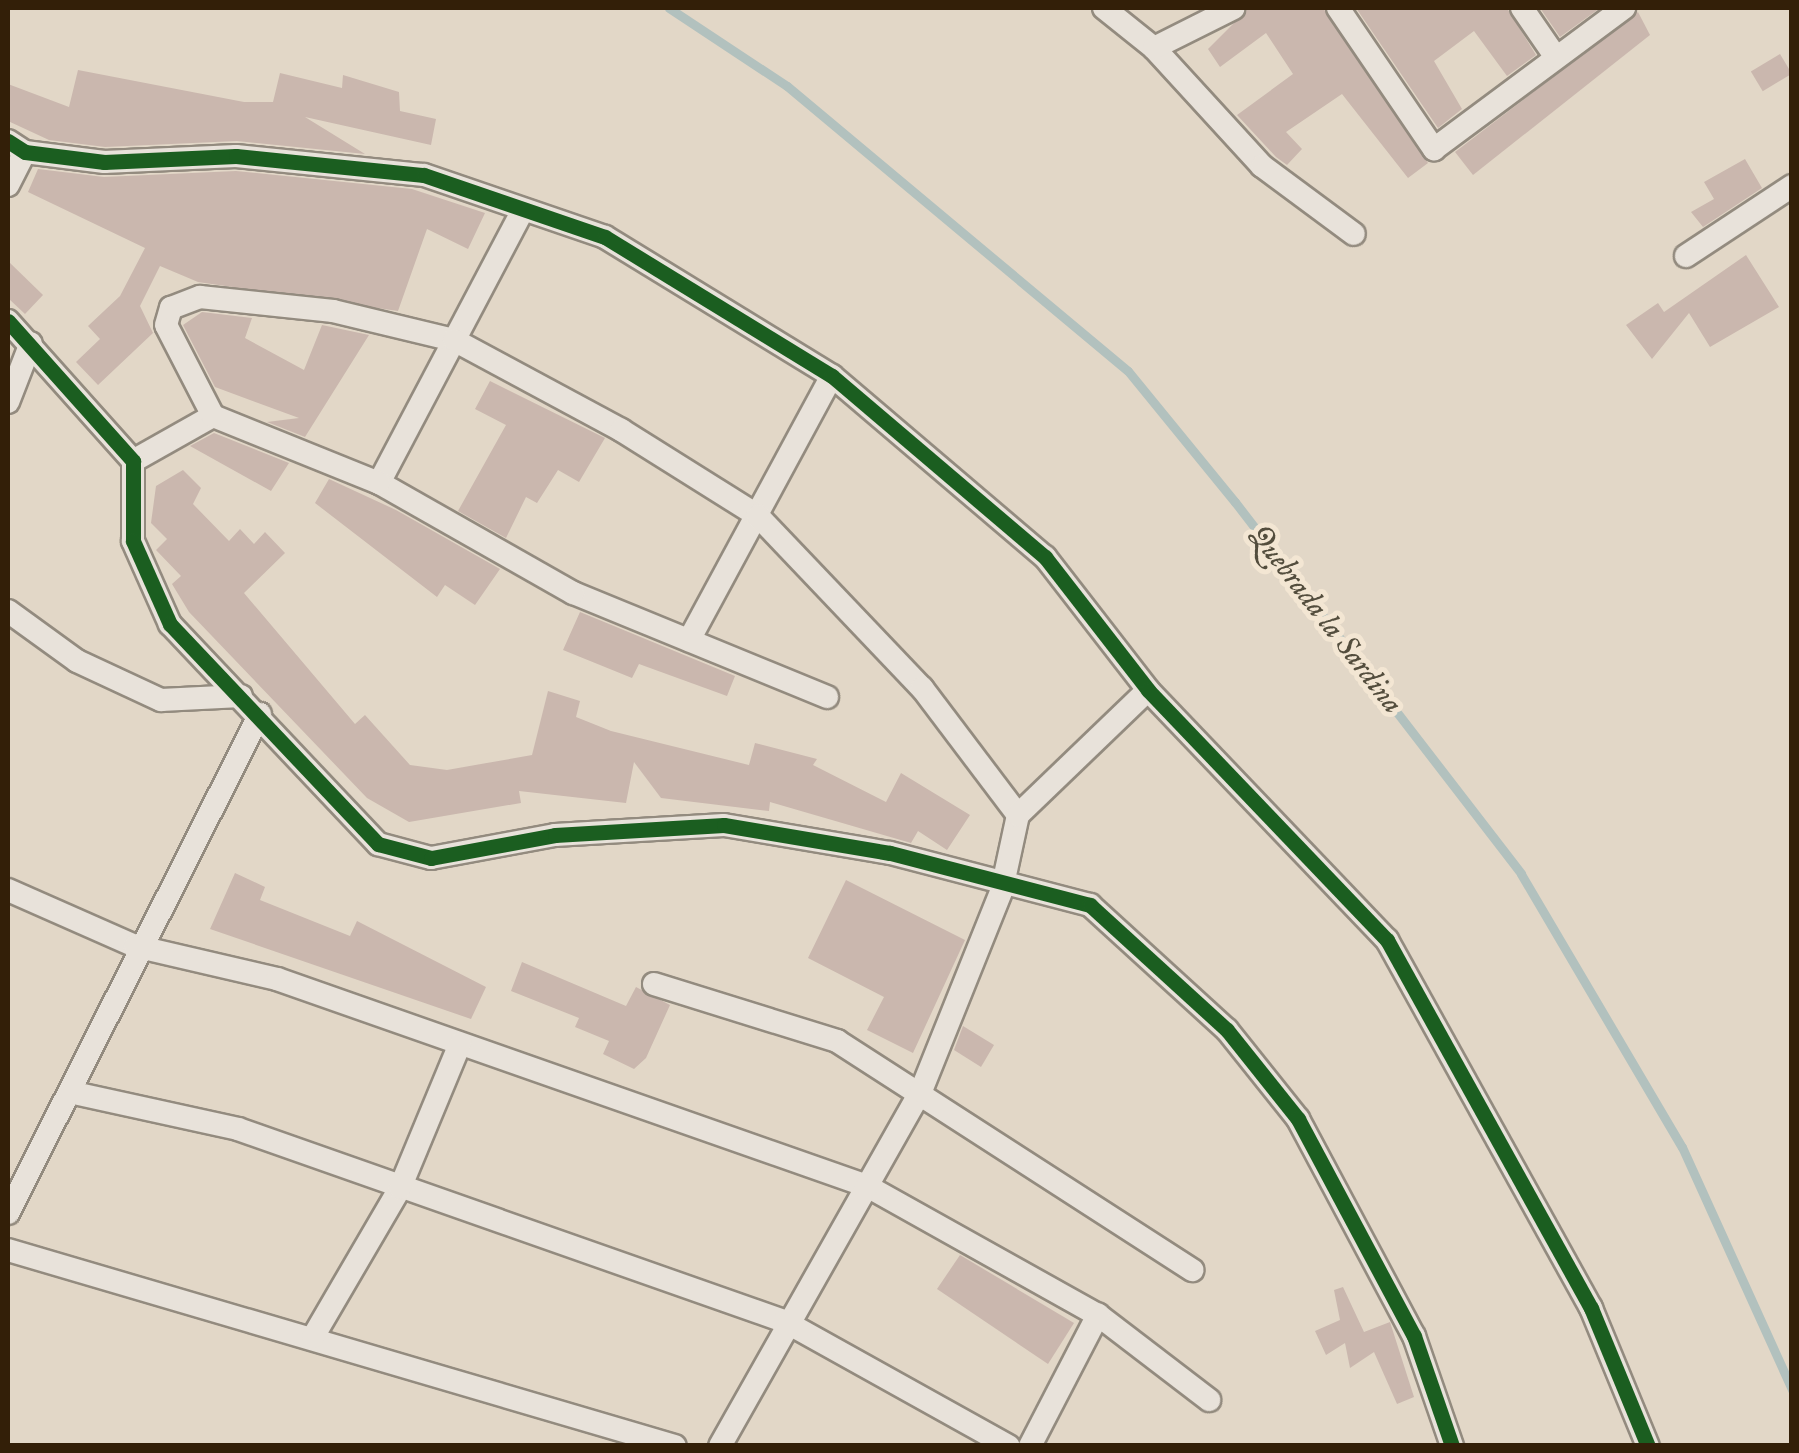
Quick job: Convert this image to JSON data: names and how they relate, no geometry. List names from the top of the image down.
{
  "water": ["Quebrada la Sardina"]
}
